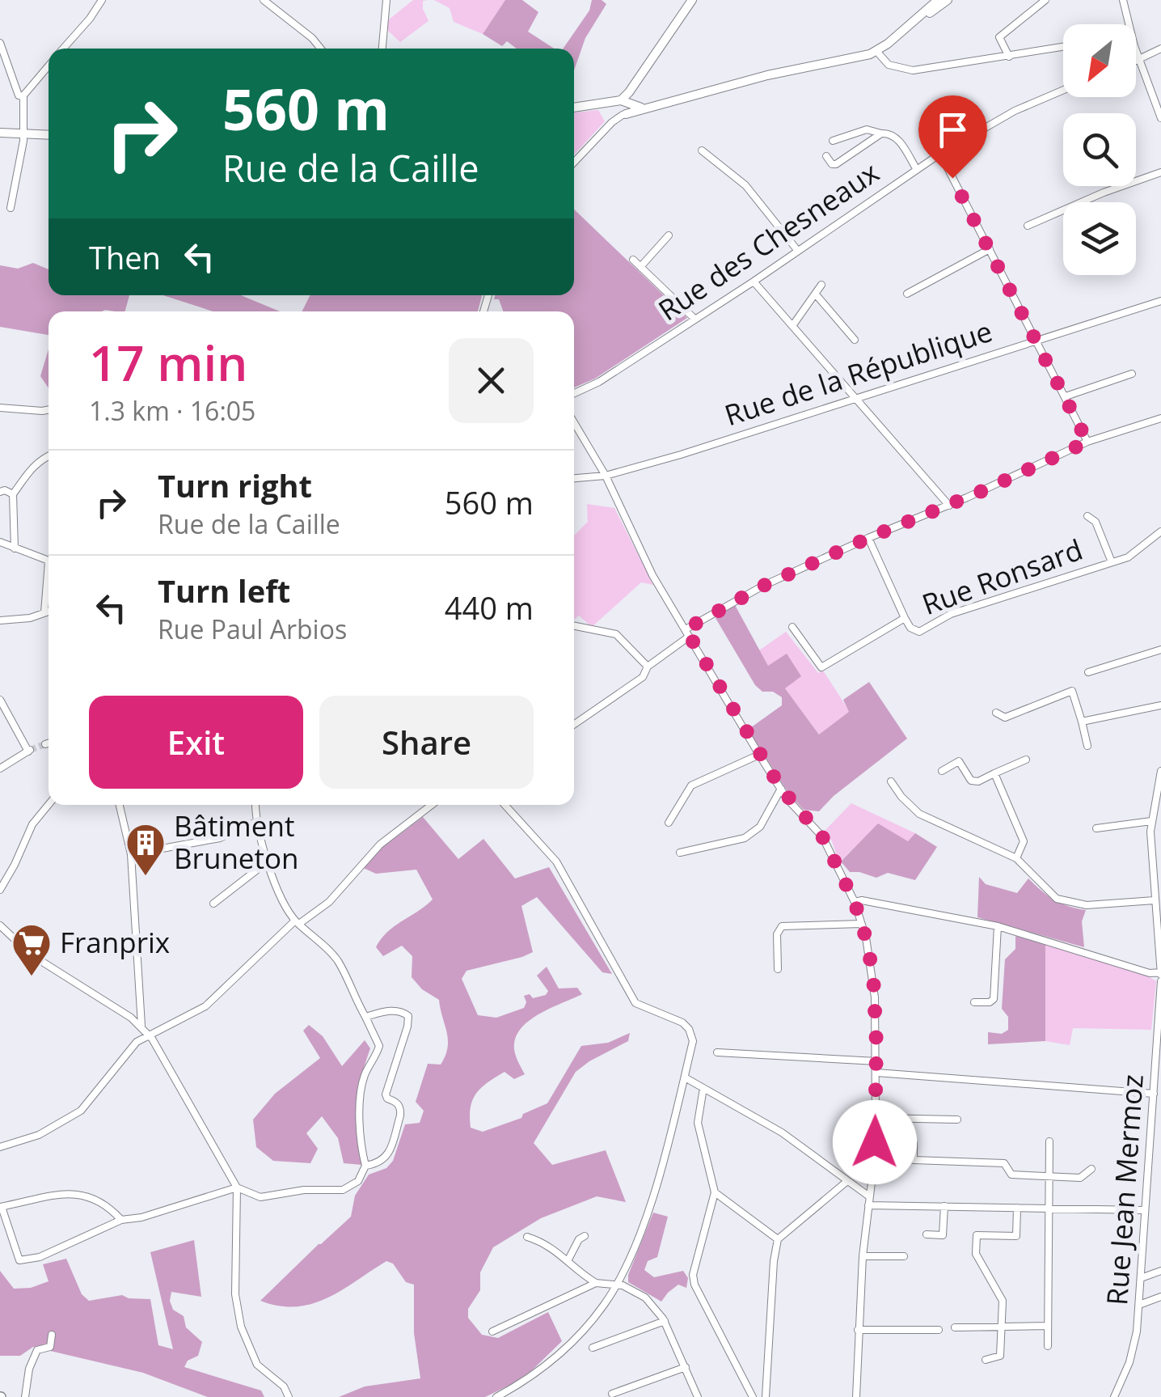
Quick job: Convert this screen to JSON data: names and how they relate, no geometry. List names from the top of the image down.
{
  "streets": {
    "street": [
      "Rue des Chesneaux",
      "Rue de la République",
      "Rue Ronsard",
      "Rue Jean Mermoz"
    ]
  },
  "places": {
    "building": ["Bâtiment Bruneton"],
    "supermarket": ["Franprix"]
  },
  "north": "bottom left",
  "page": {
    "turn": ["560 m", "Rue de la Caille"],
    "then": "Then",
    "heading": ["17 min", "1.3 km · 16:05"],
    "list": [
      {
        "name": "Turn right",
        "note": "Rue de la Caille",
        "value": "560 m"
      },
      {
        "name": "Turn left",
        "note": "Rue Paul Arbios",
        "value": "440 m"
      }
    ],
    "buttons": ["Exit", "Share"]
  }
}
